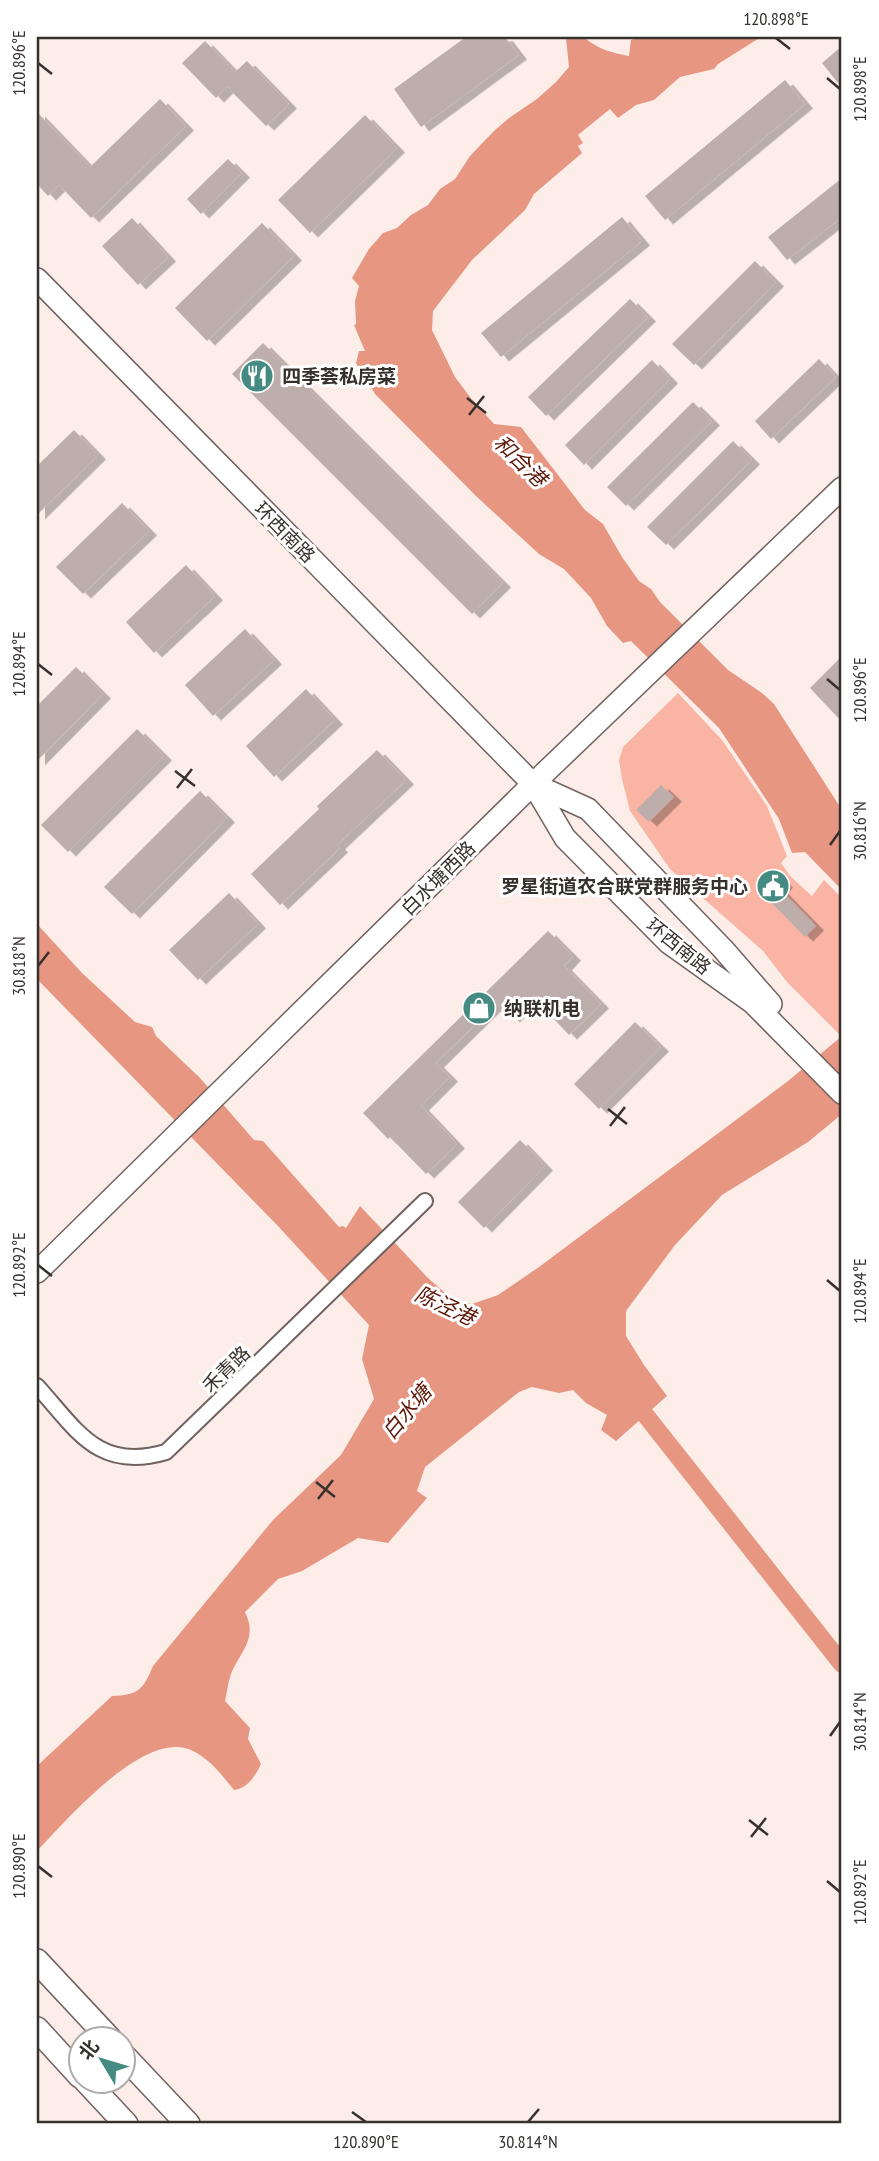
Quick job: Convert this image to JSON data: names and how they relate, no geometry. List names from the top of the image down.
{
  "streets": {
    "street": ["环西南路", "白水塘西路", "禾青路"]
  },
  "crossings": [
    ["环西南路", "白水塘西路"]
  ],
  "water": ["和合港", "陈泾港", "白水塘"],
  "places": {
    "restaurant": ["四季荟私房菜"],
    "public building": ["罗星街道农合联党群服务中心"],
    "shop": ["纳联机电"]
  },
  "north": "top left",
  "coordinates": [
    "120.898°E",
    "120.896°E",
    "120.894°E",
    "30.816°N",
    "30.818°N",
    "120.892°E",
    "30.814°N",
    "120.890°E"
  ]
}
